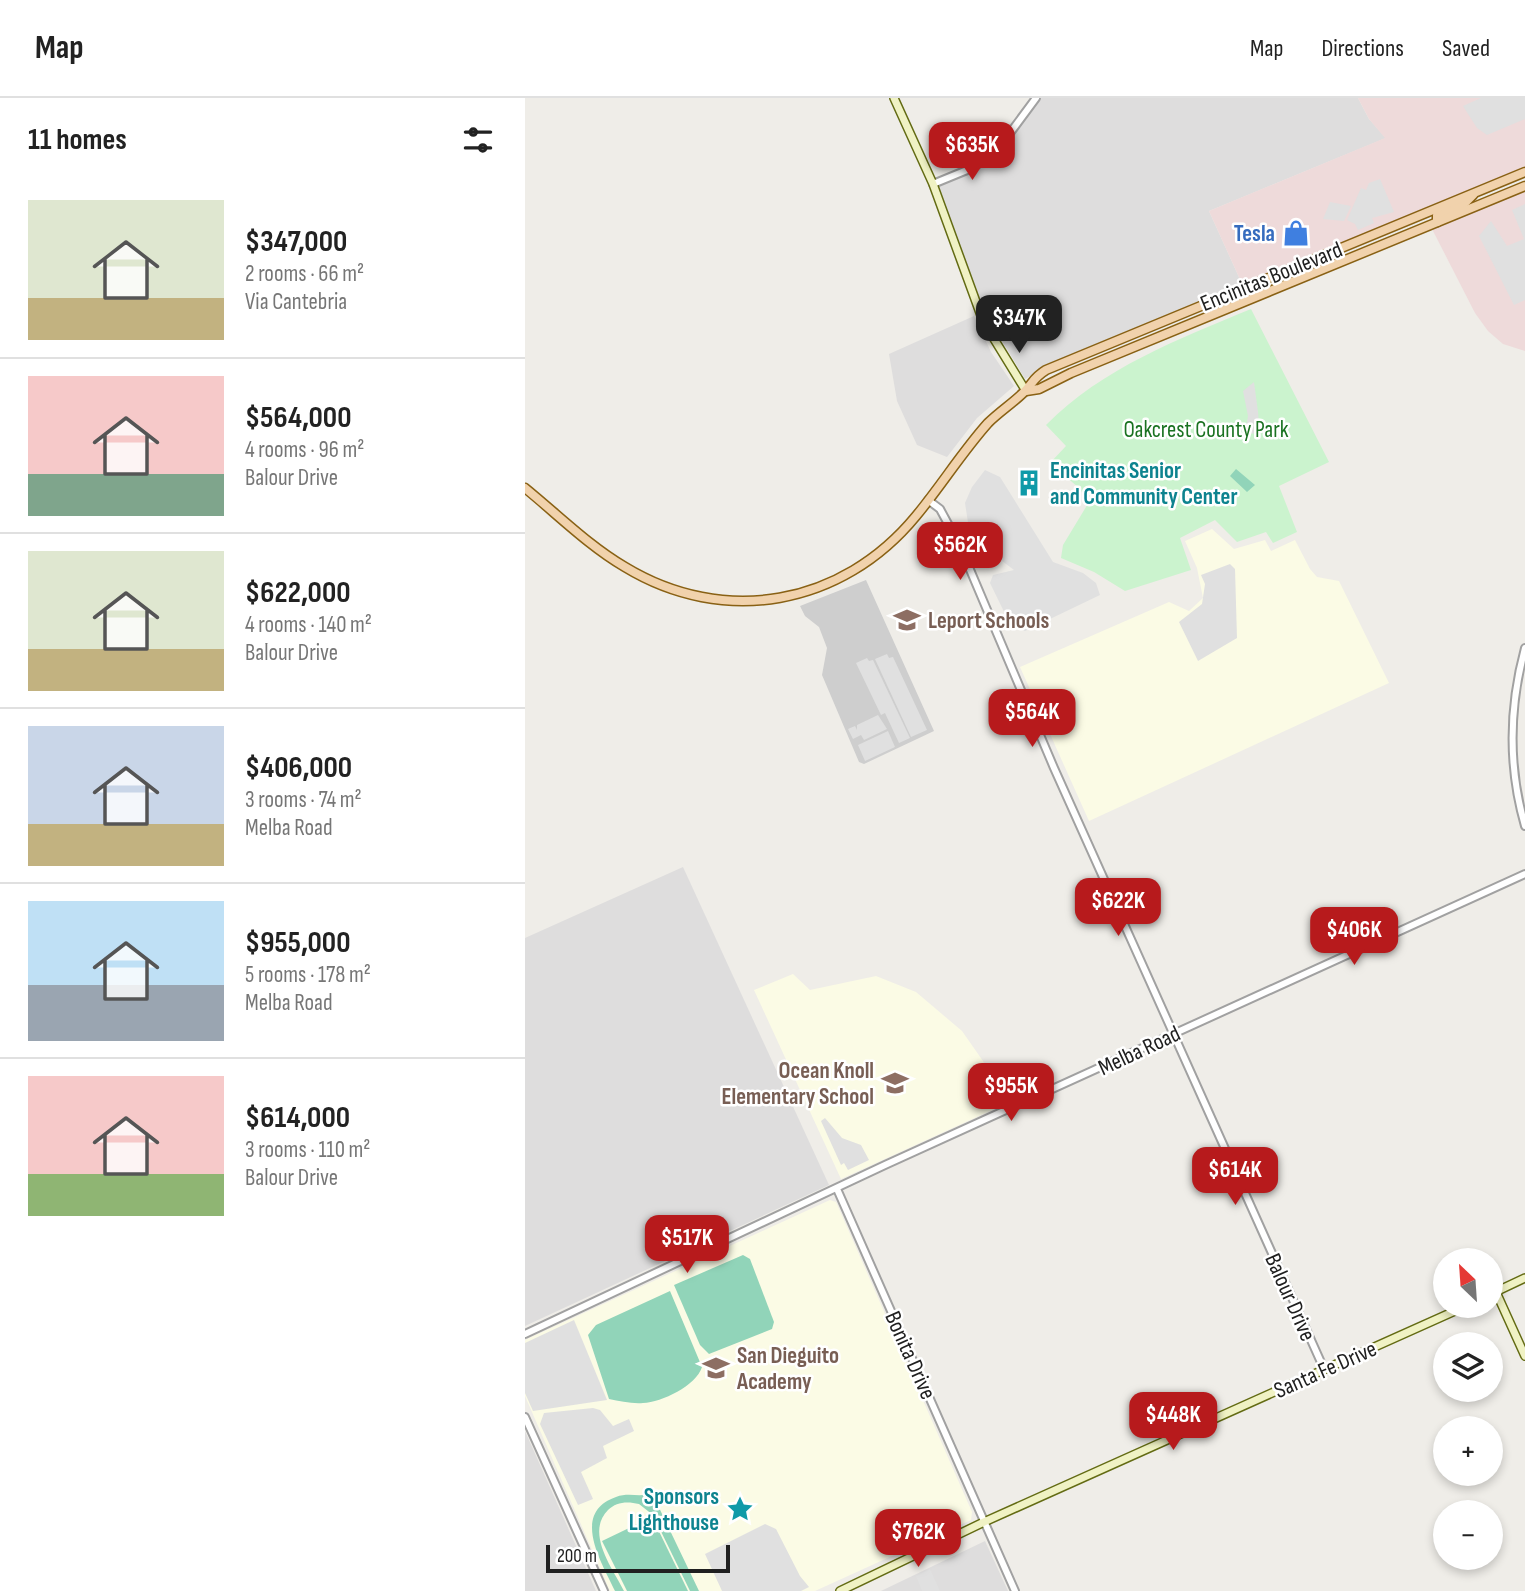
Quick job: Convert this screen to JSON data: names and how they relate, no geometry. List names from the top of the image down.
{
  "streets": {
    "main road": ["Encinitas Boulevard", "Santa Fe Drive"],
    "street": ["Melba Road", "Balour Drive", "Bonita Drive"]
  },
  "crossings": [
    ["Encinitas Boulevard", "Balour Drive"],
    ["Melba Road", "Balour Drive"],
    ["Melba Road", "Bonita Drive"],
    ["Balour Drive", "Santa Fe Drive"],
    ["Bonita Drive", "Santa Fe Drive"]
  ],
  "parks": ["Oakcrest County Park"],
  "places": {
    "shop": ["Tesla"],
    "building": ["Encinitas Senior and Community Center"],
    "school or university": ["Leport Schools", "Ocean Knoll Elementary School", "San Dieguito Academy"],
    "place": ["Sponsors Lighthouse"]
  },
  "scale_bar": "200 m",
  "north": "top left",
  "page": {
    "header": "Map",
    "nav": ["Map", "Directions", "Saved"],
    "heading": "11 homes",
    "price": [
      "$635K",
      "$347K",
      "$562K",
      "$564K",
      "$622K",
      "$406K",
      "$955K",
      "$614K",
      "$517K",
      "$448K",
      "$762K"
    ],
    "list": [
      {
        "name": "$347,000",
        "note": "2 rooms · 66 m² · Via Cantebria"
      },
      {
        "name": "$564,000",
        "note": "4 rooms · 96 m² · Balour Drive"
      },
      {
        "name": "$622,000",
        "note": "4 rooms · 140 m² · Balour Drive"
      },
      {
        "name": "$406,000",
        "note": "3 rooms · 74 m² · Melba Road"
      },
      {
        "name": "$955,000",
        "note": "5 rooms · 178 m² · Melba Road"
      },
      {
        "name": "$614,000",
        "note": "3 rooms · 110 m² · Balour Drive"
      }
    ],
    "map_buttons": ["+", "−"],
    "scale": "200 m"
  }
}
